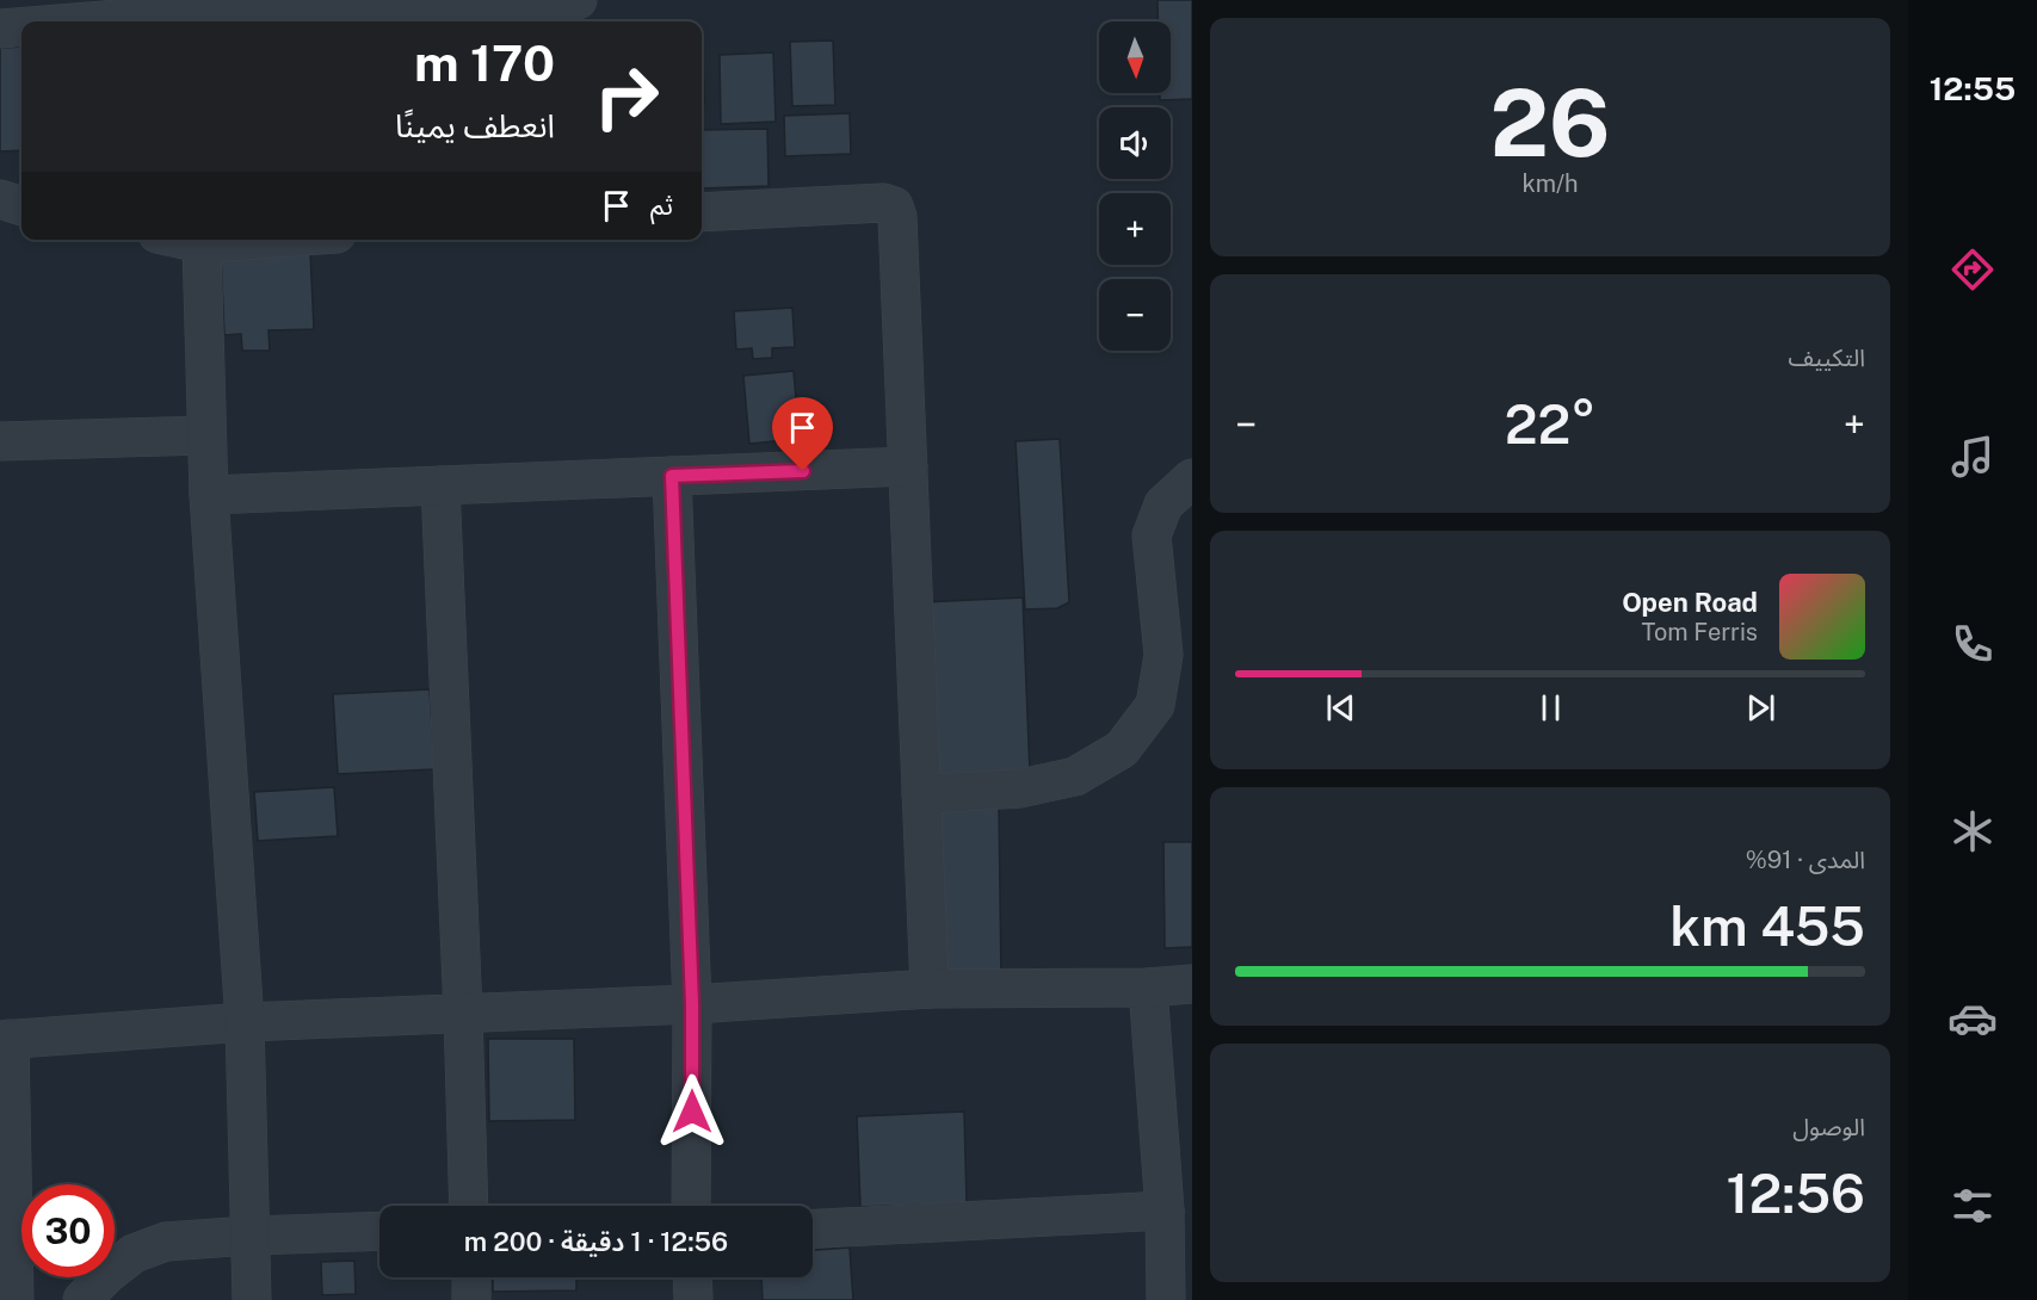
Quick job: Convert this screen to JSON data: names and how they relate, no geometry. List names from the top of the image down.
{
  "north": "bottom",
  "page": {
    "tabs": "12:55",
    "tile": [
      ["26", "km/h"],
      "التكييف",
      ["المدى · 91%", "455 km"],
      ["الوصول", "12:56"]
    ],
    "map_buttons": ["+", "−"],
    "turn": ["170 m", "انعطف يمينًا"],
    "then": "ثم",
    "heat": ["−", "22°", "+"],
    "song": ["Open Road", "Tom Ferris"],
    "limit": "30",
    "trip": "12:56 · 1 دقيقة · 200 m"
  }
}
